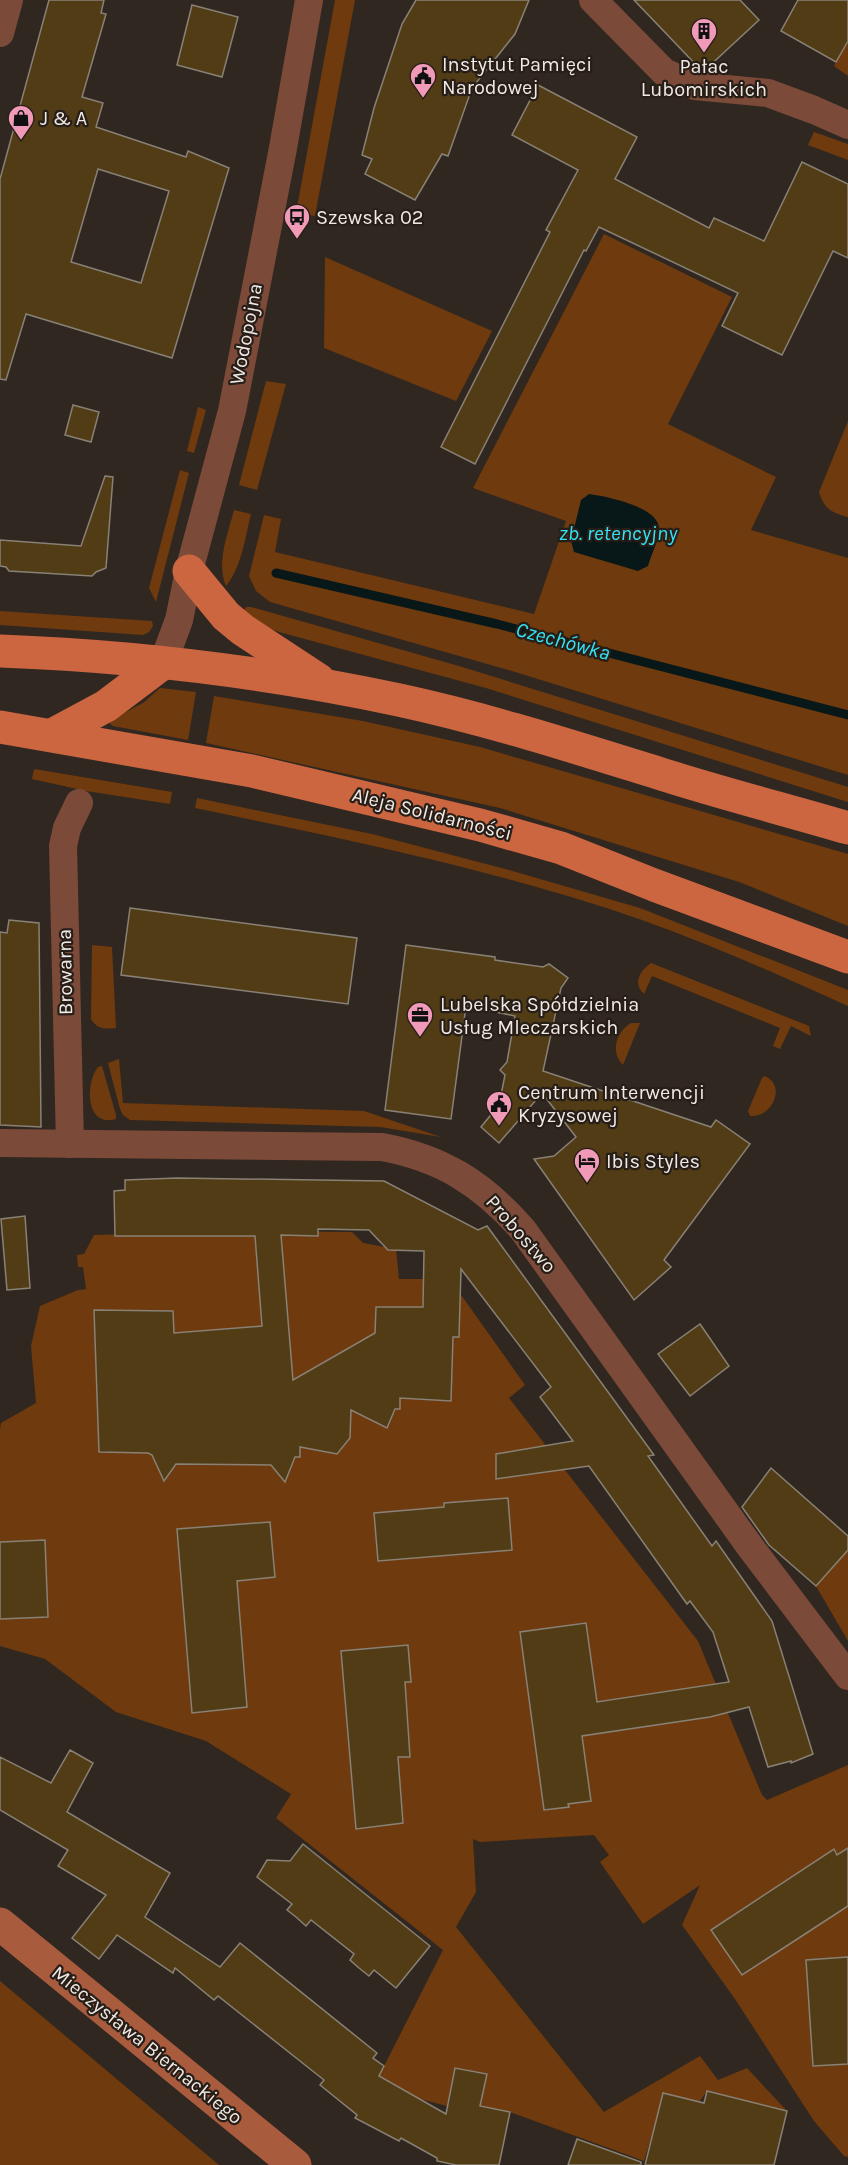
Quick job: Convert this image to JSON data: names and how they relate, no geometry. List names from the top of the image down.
{
  "streets": {
    "main road": ["Aleja Solidarności"],
    "street": [
      "Wodopojna",
      "Browarna",
      "Probostwo",
      "Mieczysława Biernackiego"
    ]
  },
  "crossings": [
    ["Browarna", "Probostwo"]
  ],
  "water": ["zb. retencyjny", "Czechówka"],
  "places": {
    "building": ["Pałac Lubomirskich"],
    "public building": ["Instytut Pamięci Narodowej", "Centrum Interwencji Kryzysowej"],
    "shop": ["J & A"],
    "bus stop": ["Szewska 02"],
    "office": ["Lubelska Spółdzielnia Usług Mleczarskich"],
    "hotel": ["Ibis Styles"]
  }
}
